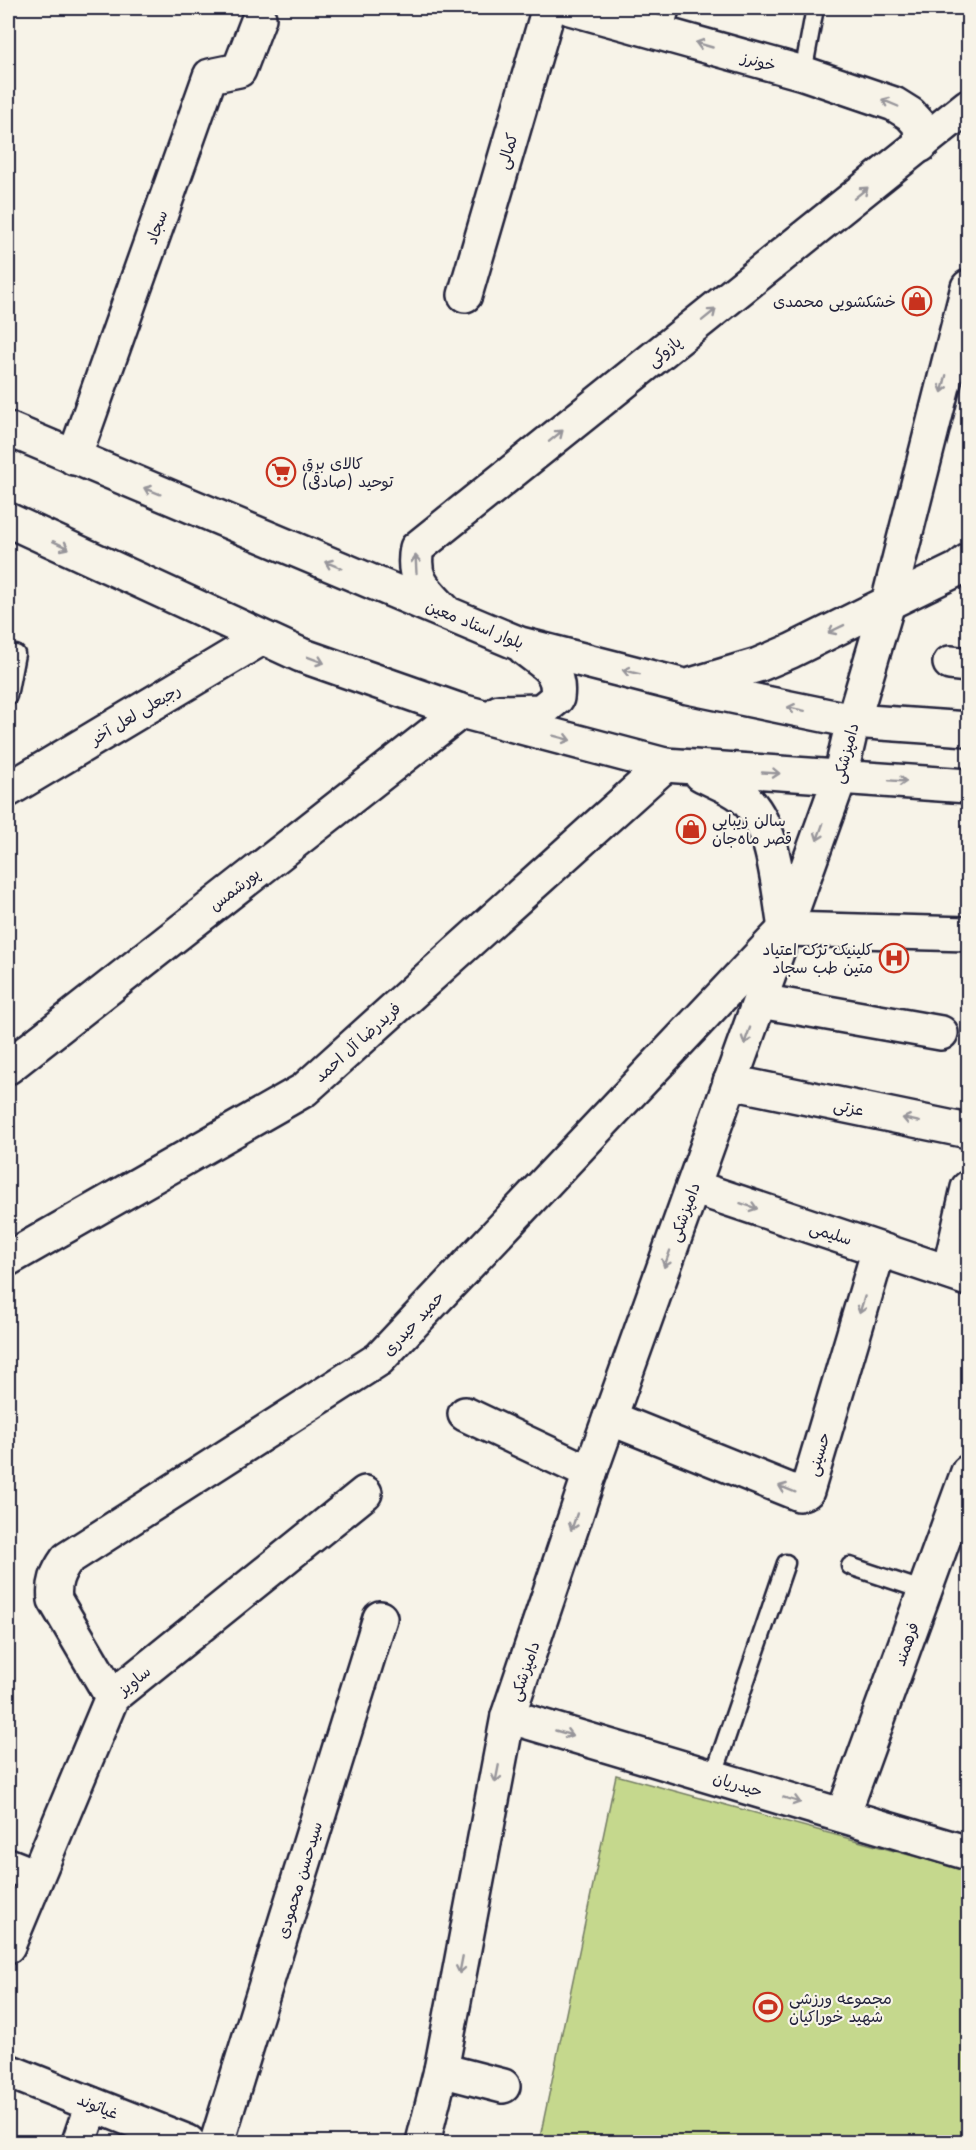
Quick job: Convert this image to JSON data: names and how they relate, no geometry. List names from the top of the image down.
{
  "streets": {
    "street": [
      "خونرز",
      "کمالی",
      "سجاد",
      "پازوکی",
      "بلوار استاد معین",
      "رجبعلی لعل آخر",
      "دامپزشکی",
      "پورشمس",
      "فریدرضا آل احمد",
      "عزتی",
      "سلیمی",
      "حمید حیدری",
      "حسینی",
      "فرهمند",
      "ساویز",
      "حیدریان",
      "سیدحسن محمودی",
      "غیاثوند"
    ]
  },
  "crossings": [
    ["خونرز", "پازوکی"],
    ["سجاد", "بلوار استاد معین"],
    ["پازوکی", "بلوار استاد معین"],
    ["بلوار استاد معین", "دامپزشکی"],
    ["دامپزشکی", "عزتی"],
    ["دامپزشکی", "سلیمی"],
    ["دامپزشکی", "حمید حیدری"],
    ["دامپزشکی", "حسینی"],
    ["دامپزشکی", "حیدریان"],
    ["سلیمی", "حسینی"],
    ["حمید حیدری", "ساویز"],
    ["فرهمند", "حیدریان"]
  ],
  "one_way": [
    "خونرز",
    "پازوکی",
    "دامپزشکی",
    "حیدریان"
  ],
  "places": {
    "shop": ["خشکشویی محمدی", "سالن زیبایی قصر ماه‌جان"],
    "supermarket": ["کالای برق توحید (صادقی)"],
    "hospital": ["کلینیک ترک اعتیاد متین طب سجاد"],
    "sports": ["مجموعه ورزشی شهید خوراکیان"]
  }
}
